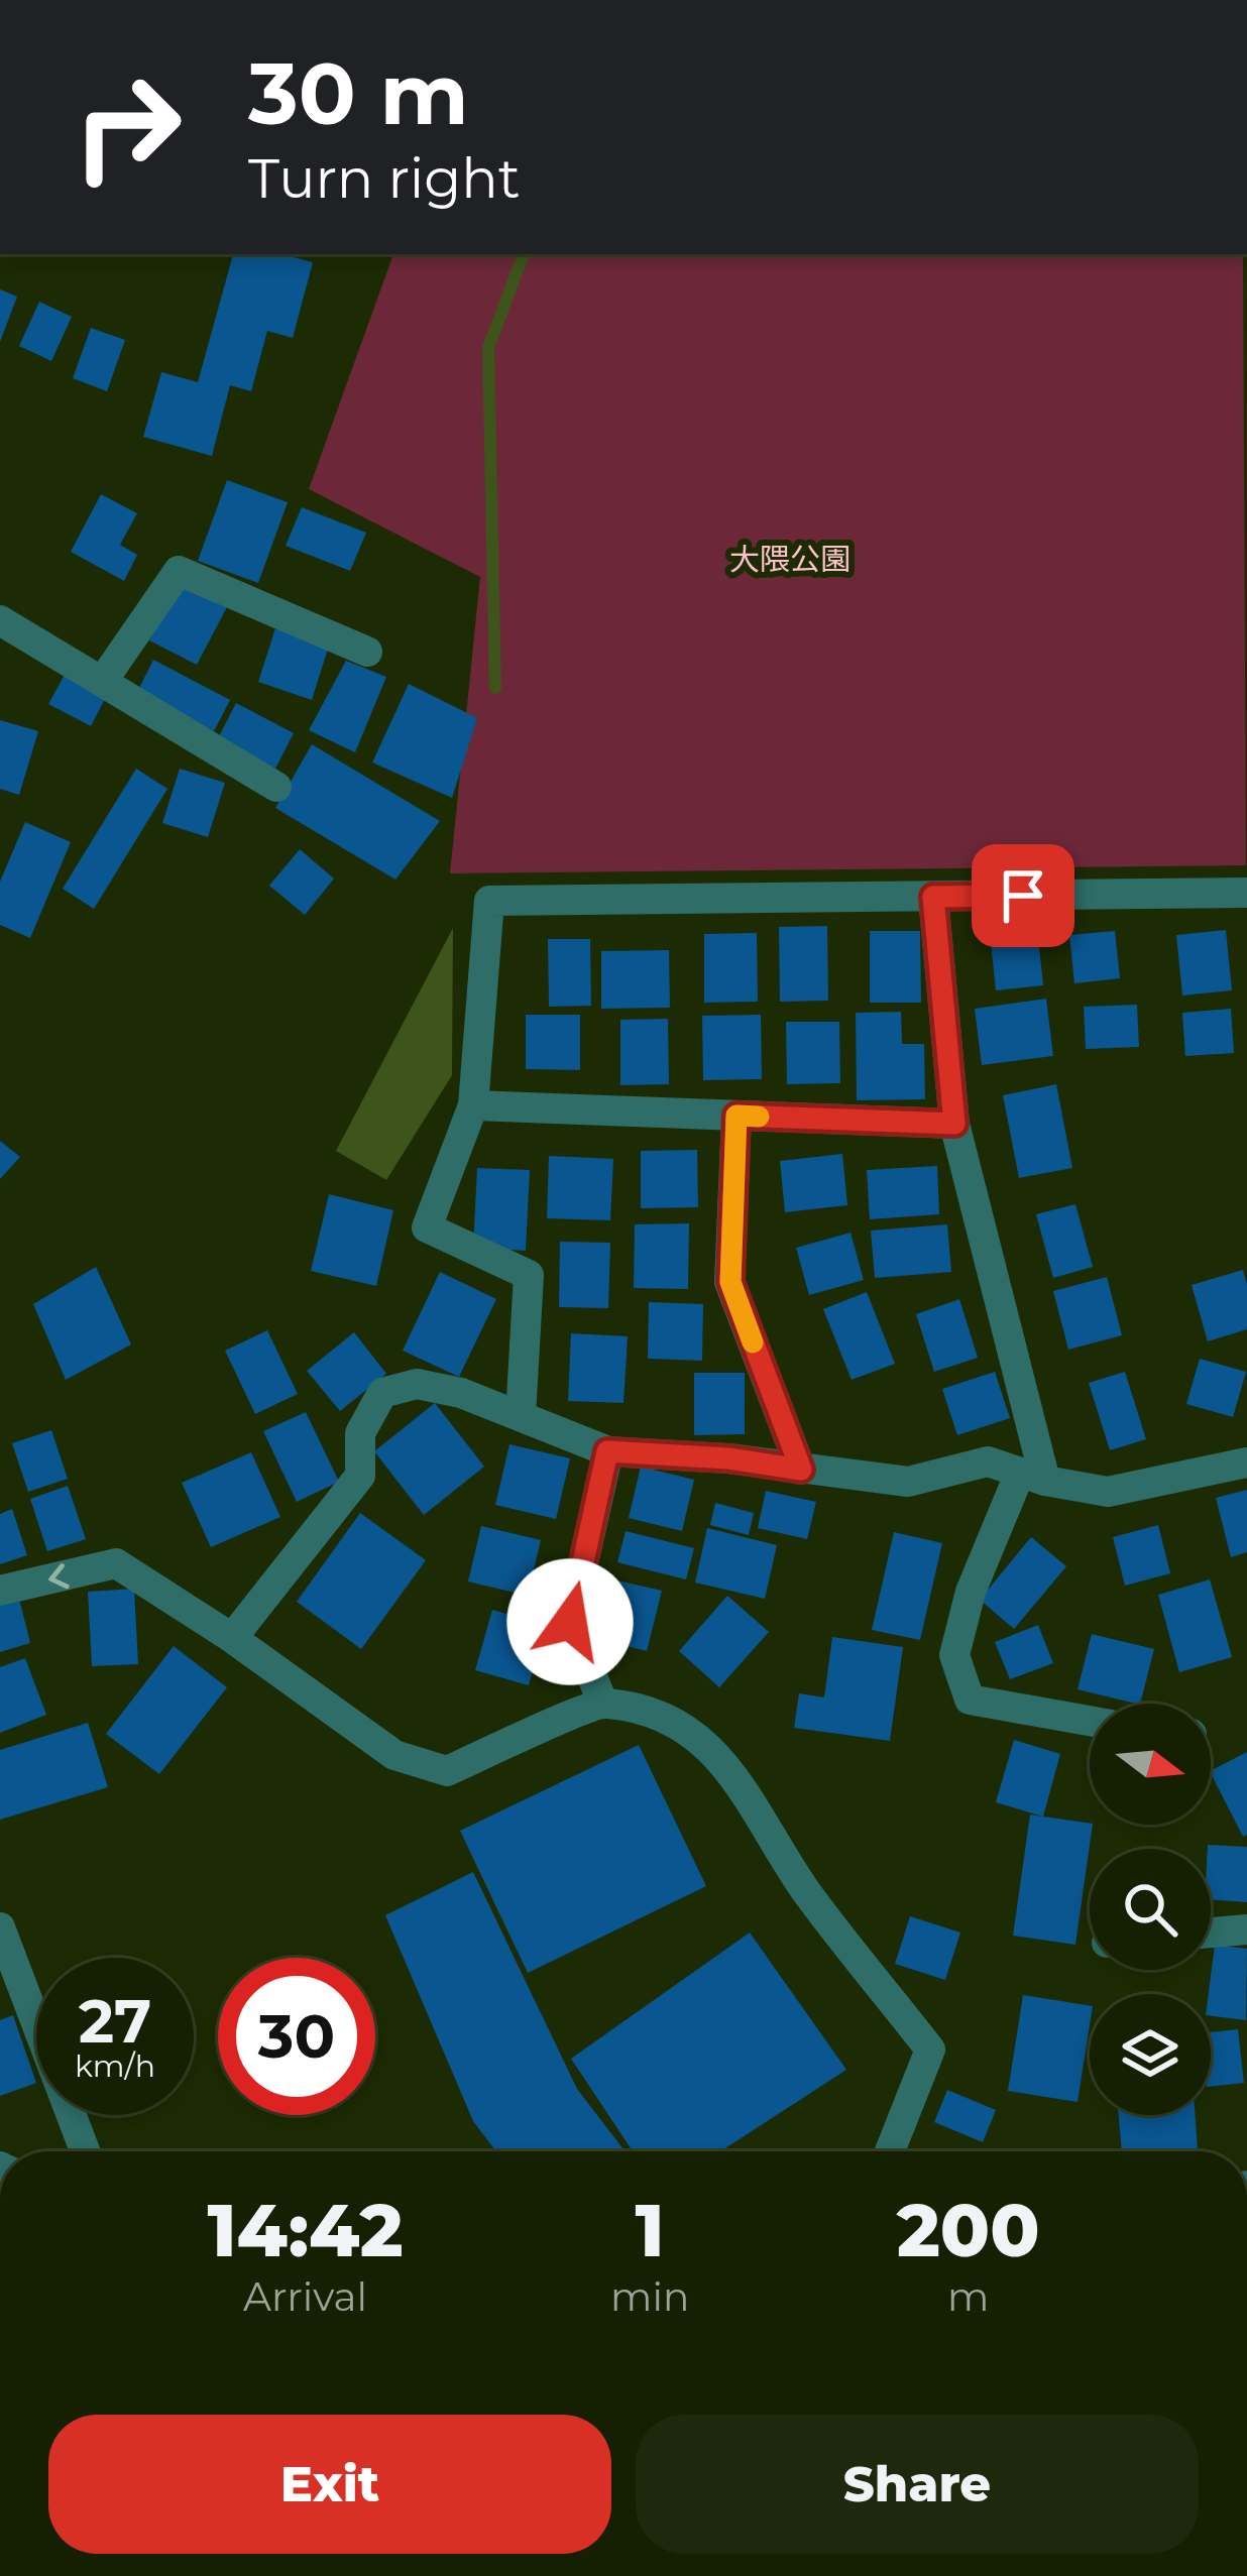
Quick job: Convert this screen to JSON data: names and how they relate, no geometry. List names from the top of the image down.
{
  "parks": ["大隈公園"],
  "north": "right",
  "page": {
    "turn": ["30 m", "Turn right"],
    "speed": "27 km/h",
    "limit": "30",
    "eta": [
      "14:42",
      "Arrival",
      "1",
      "min",
      "200",
      "m"
    ],
    "buttons": ["Exit", "Share"]
  }
}
